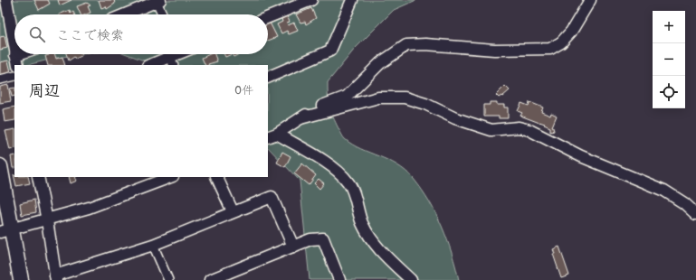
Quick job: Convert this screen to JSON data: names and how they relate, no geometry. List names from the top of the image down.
{
  "page": {
    "map_buttons": ["+", "−"],
    "search": "ここで検索",
    "heading": ["周辺", "0件"]
  }
}
